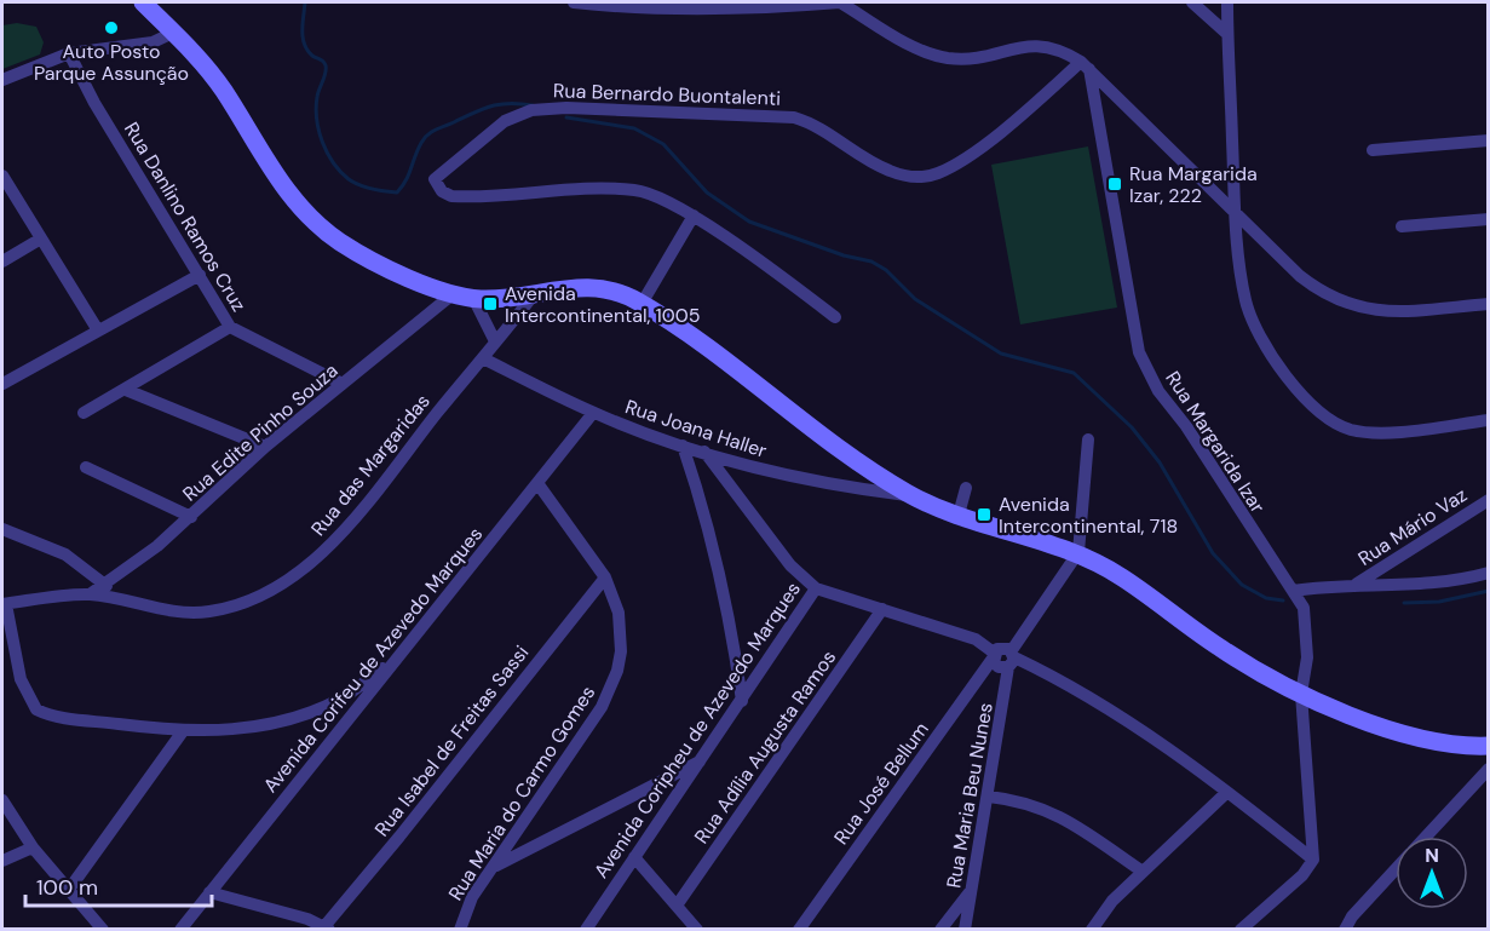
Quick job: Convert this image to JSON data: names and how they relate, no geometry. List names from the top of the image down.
{
  "streets": {
    "street": [
      "Rua Bernardo Buontalenti",
      "Rua Danlino Ramos Cruz",
      "Rua Joana Haller",
      "Rua Edite Pinho Souza",
      "Rua Margarida Izar",
      "Rua das Margaridas",
      "Rua Mário Vaz",
      "Avenida Corifeu de Azevedo Marques",
      "Avenida Coripheu de Azevedo Marques",
      "Rua Isabel de Freitas Sassi",
      "Rua Adília Augusta Ramos",
      "Rua José Bellum",
      "Rua Maria do Carmo Gomes",
      "Rua Maria Beu Nunes"
    ]
  },
  "crossings": [
    ["Rua Bernardo Buontalenti", "Rua Margarida Izar"],
    ["Rua Danlino Ramos Cruz", "Rua Edite Pinho Souza"],
    ["Rua Joana Haller", "Rua das Margaridas"],
    ["Rua Joana Haller", "Avenida Corifeu de Azevedo Marques"],
    ["Rua Joana Haller", "Avenida Coripheu de Azevedo Marques"],
    ["Rua Edite Pinho Souza", "Rua das Margaridas"],
    ["Avenida Corifeu de Azevedo Marques", "Rua Maria do Carmo Gomes"],
    ["Rua Isabel de Freitas Sassi", "Rua Maria do Carmo Gomes"]
  ],
  "places": {
    "other": ["Auto Posto Parque Assunção"],
    "transit": ["Rua Margarida Izar, 222", "Avenida Intercontinental, 1005", "Avenida Intercontinental, 718"]
  },
  "scale_bar": "100 m",
  "north": "top"
}
